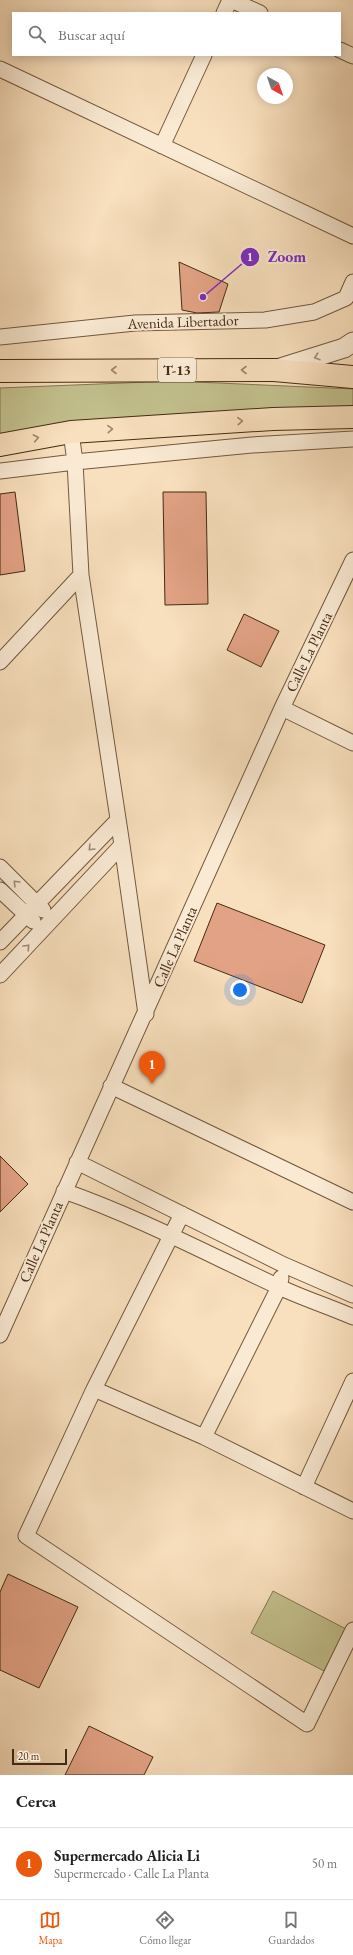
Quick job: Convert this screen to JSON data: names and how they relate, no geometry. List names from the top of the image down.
{
  "streets": {
    "highway": ["T-13"],
    "street": ["Avenida Libertador", "Calle La Planta"]
  },
  "places": ["Zoom"],
  "scale_bar": "20 m",
  "north": "bottom right",
  "page": {
    "search": "Buscar aquí",
    "pins": "1",
    "scale": "20 m",
    "heading": "Cerca",
    "list": [
      {
        "mark": "1",
        "name": "Supermercado Alicia Li",
        "note": "Supermercado · Calle La Planta",
        "value": "50 m"
      }
    ],
    "nav": ["Mapa", "Cómo llegar", "Guardados"]
  }
}
